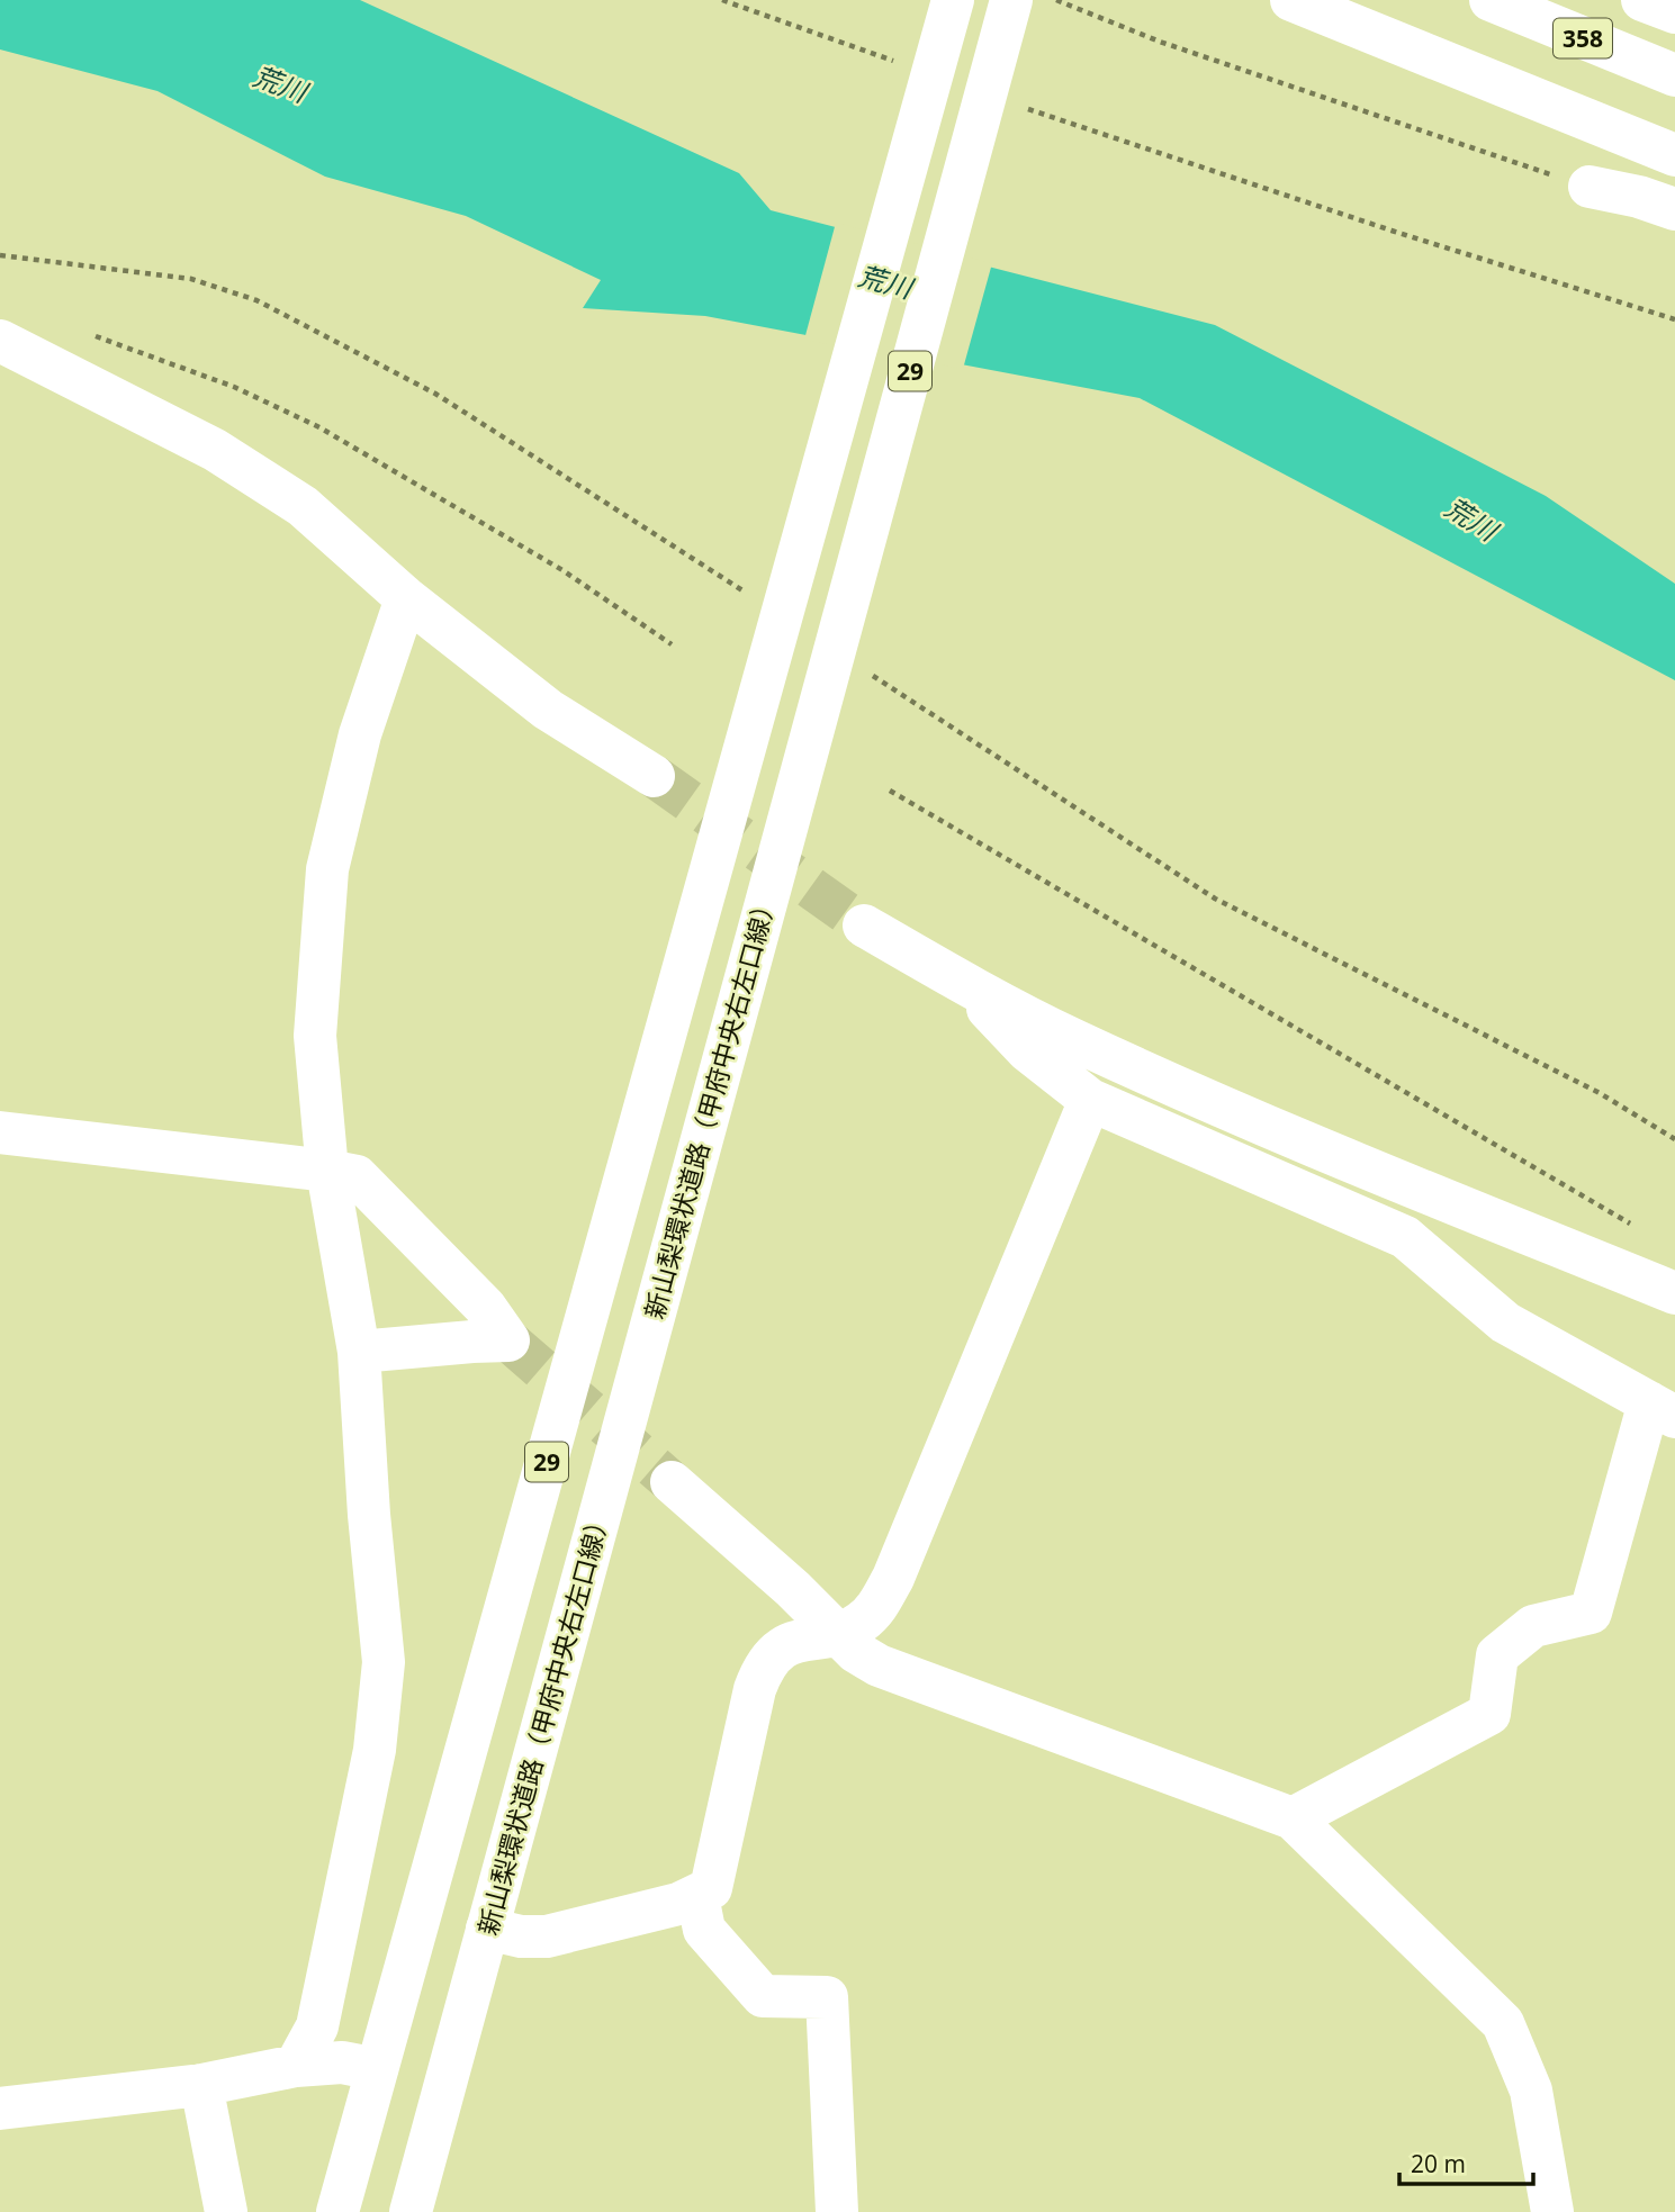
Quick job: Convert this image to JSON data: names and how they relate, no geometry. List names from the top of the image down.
{
  "streets": {
    "main road": ["358", "29", "新山梨環状道路（甲府中央右左口線）"]
  },
  "water": ["荒川"],
  "scale_bar": "20 m"
}
